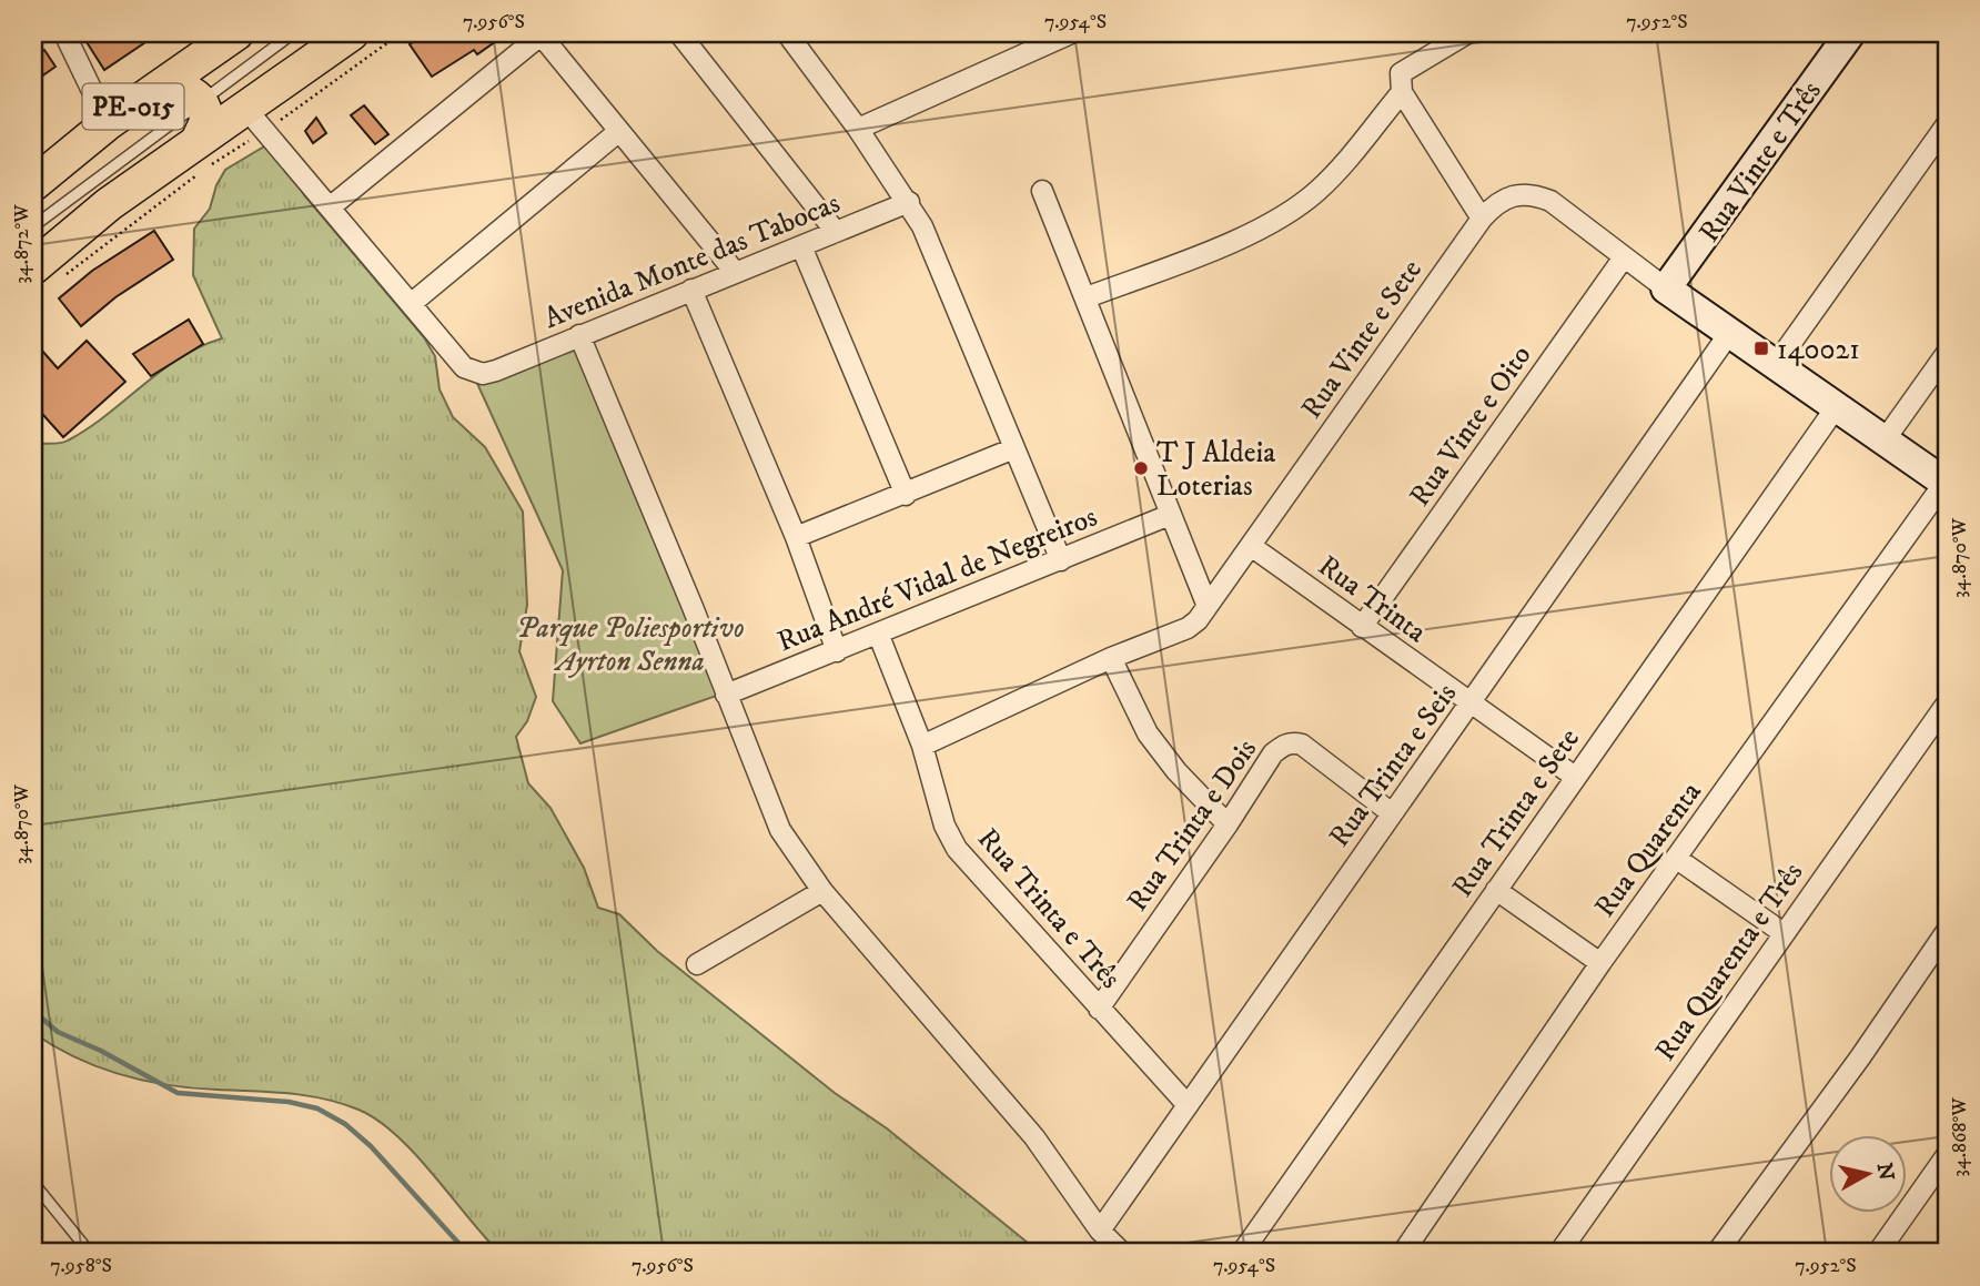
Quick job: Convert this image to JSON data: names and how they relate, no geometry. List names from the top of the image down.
{
  "streets": {
    "highway": ["PE-015"],
    "main road": ["Rua Vinte e Três"],
    "street": [
      "Avenida Monte das Tabocas",
      "Rua Vinte e Sete",
      "Rua Vinte e Oito",
      "Rua André Vidal de Negreiros",
      "Rua Trinta",
      "Rua Trinta e Seis",
      "Rua Trinta e Sete",
      "Rua Trinta e Dois",
      "Rua Quarenta",
      "Rua Trinta e Três",
      "Rua Quarenta e Três"
    ]
  },
  "crossings": [
    ["Rua Vinte e Sete", "Rua Vinte e Oito"],
    ["Rua Vinte e Sete", "Rua Trinta"],
    ["Rua Vinte e Sete", "Rua Trinta e Três"],
    ["Rua Vinte e Oito", "Rua Trinta"],
    ["Rua André Vidal de Negreiros", "Rua Trinta e Três"],
    ["Rua Trinta", "Rua Trinta e Seis"],
    ["Rua Trinta", "Rua Trinta e Sete"],
    ["Rua Trinta e Seis", "Rua Trinta e Dois"],
    ["Rua Trinta e Seis", "Rua Trinta e Três"],
    ["Rua Trinta e Dois", "Rua Trinta e Três"]
  ],
  "parks": ["Parque Poliesportivo Ayrton Senna"],
  "places": {
    "transit": ["140021"],
    "other": ["T J Aldeia Loterias"]
  },
  "north": "right",
  "coordinates": [
    "7.956°S",
    "7.954°S",
    "7.952°S",
    "34.872°W",
    "34.870°W",
    "34.868°W",
    "7.958°S"
  ]
}
